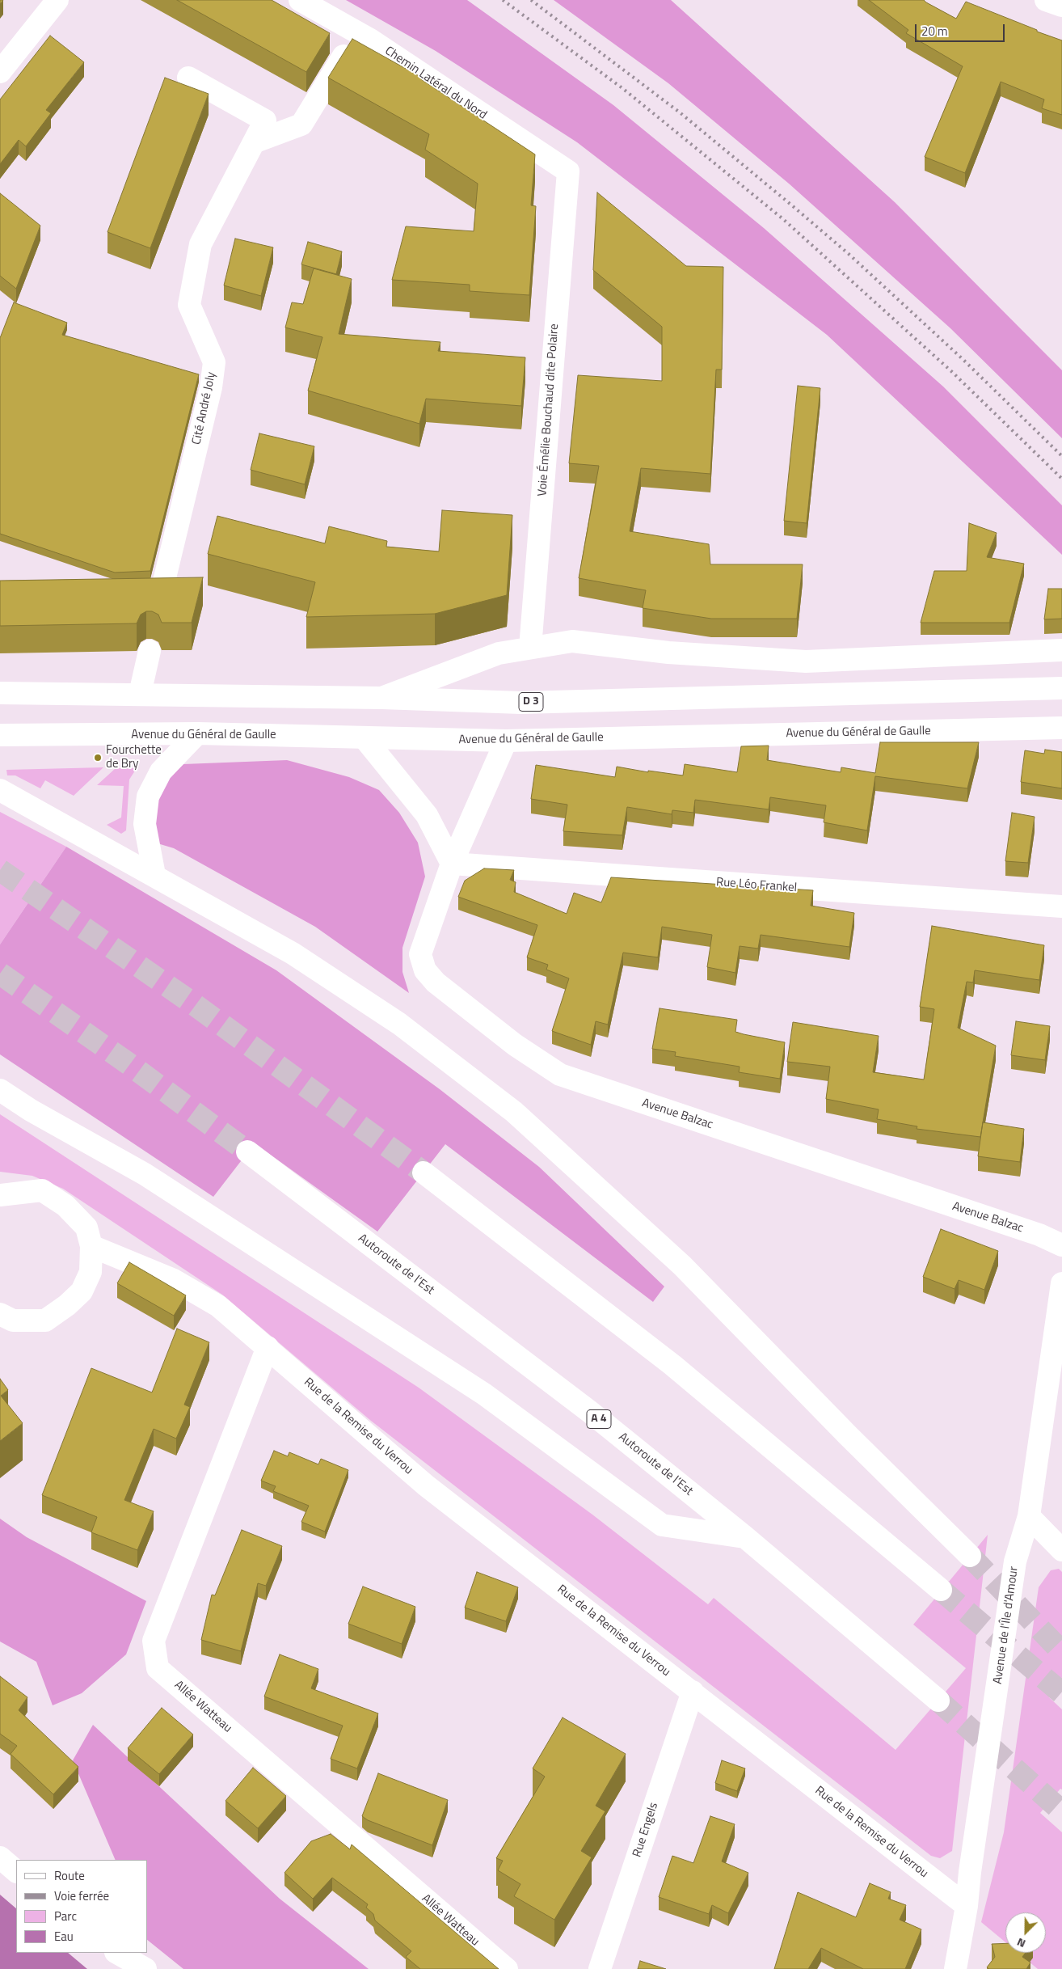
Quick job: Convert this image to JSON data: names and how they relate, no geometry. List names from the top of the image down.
{
  "streets": {
    "main road": [
      "Chemin Latéral du Nord",
      "Cité André Joly",
      "Voie Émélie Bouchaud dite Polaire",
      "D 3",
      "Avenue du Général de Gaulle",
      "Rue Léo Frankel",
      "Avenue Balzac",
      "Autoroute de l’Est",
      "A 4",
      "Rue de la Remise du Verrou",
      "Avenue de l'Île d'Amour",
      "Allée Watteau",
      "Rue Engels"
    ]
  },
  "crossings": [
    ["Chemin Latéral du Nord", "Voie Émélie Bouchaud dite Polaire"],
    ["Avenue du Général de Gaulle", "Avenue Balzac"],
    ["Rue Léo Frankel", "Avenue Balzac"],
    ["Rue de la Remise du Verrou", "Avenue de l'Île d'Amour"],
    ["Rue de la Remise du Verrou", "Allée Watteau"],
    ["Rue de la Remise du Verrou", "Rue Engels"]
  ],
  "places": ["Fourchette de Bry"],
  "legend": [
    "Route",
    "Voie ferrée",
    "Parc",
    "Eau"
  ],
  "scale_bar": "20 m",
  "north": "bottom left"
}
